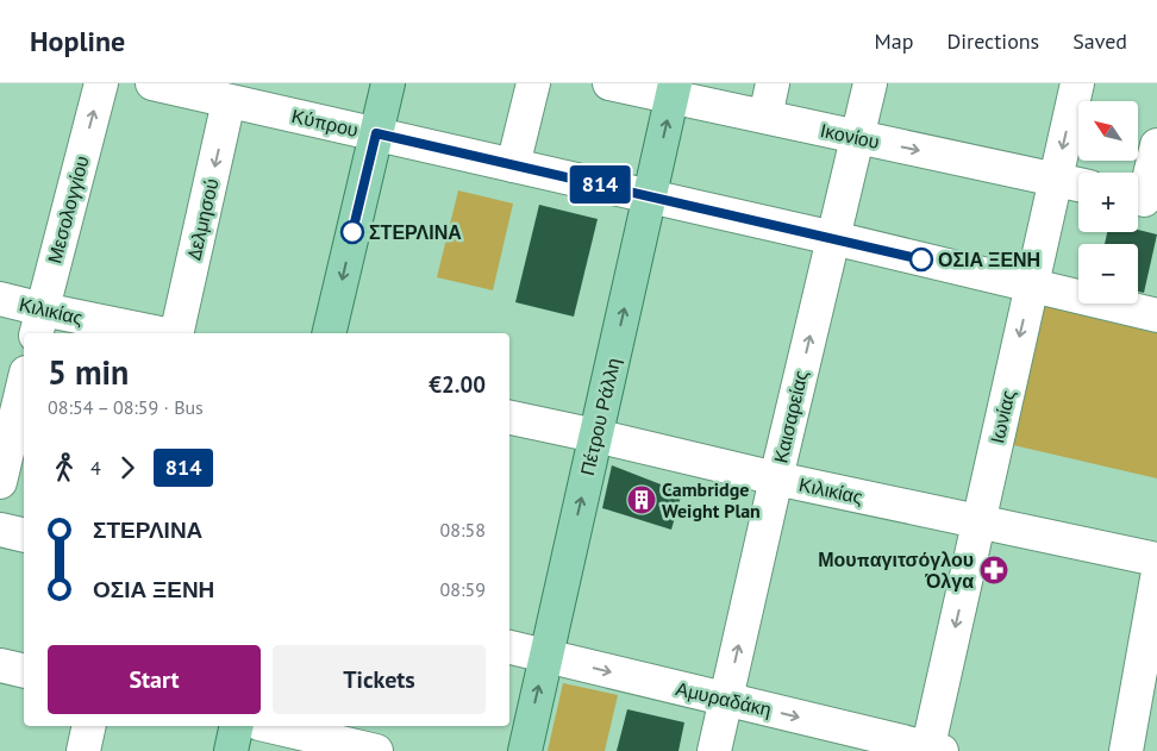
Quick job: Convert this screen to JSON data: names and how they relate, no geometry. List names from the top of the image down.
{
  "streets": {
    "main road": ["Πέτρου Ράλλη"],
    "street": [
      "Κύπρου",
      "Ικονίου",
      "Μεσολογγίου",
      "Δελμησού",
      "Κιλικίας",
      "Καισαρείας",
      "Ιωνίας",
      "Αμυραδάκη"
    ]
  },
  "crossings": [
    ["Κύπρου", "Δελμησού"],
    ["Κύπρου", "Πέτρου Ράλλη"],
    ["Κύπρου", "Καισαρείας"],
    ["Κύπρου", "Ιωνίας"],
    ["Ικονίου", "Πέτρου Ράλλη"],
    ["Ικονίου", "Καισαρείας"],
    ["Ικονίου", "Ιωνίας"],
    ["Μεσολογγίου", "Κιλικίας"],
    ["Κιλικίας", "Πέτρου Ράλλη"],
    ["Κιλικίας", "Καισαρείας"],
    ["Κιλικίας", "Ιωνίας"],
    ["Πέτρου Ράλλη", "Αμυραδάκη"],
    ["Καισαρείας", "Αμυραδάκη"],
    ["Ιωνίας", "Αμυραδάκη"]
  ],
  "one_way": [
    "Ικονίου",
    "Μεσολογγίου",
    "Δελμησού",
    "Καισαρείας",
    "Αμυραδάκη"
  ],
  "places": {
    "other": ["ΣΤΕΡΛΙΝΑ", "ΟΣΙΑ ΞΕΝΗ"],
    "building": ["Cambridge Weight Plan"],
    "pharmacy": ["Μουπαγιτσόγλου Όλγα"]
  },
  "lines": ["bus line 814"],
  "north": "top left",
  "page": {
    "header": "Hopline",
    "nav": ["Map", "Directions", "Saved"],
    "on_map": "814",
    "map_buttons": ["+", "−"],
    "heading": ["5 min", "08:54 – 08:59 · Bus", "€2.00"],
    "legs": ["4", "814"],
    "list": [
      {
        "name": "ΣΤΕΡΛΙΝΑ",
        "value": "08:58"
      },
      {
        "name": "ΟΣΙΑ ΞΕΝΗ",
        "value": "08:59"
      }
    ],
    "buttons": ["Start", "Tickets"]
  }
}
